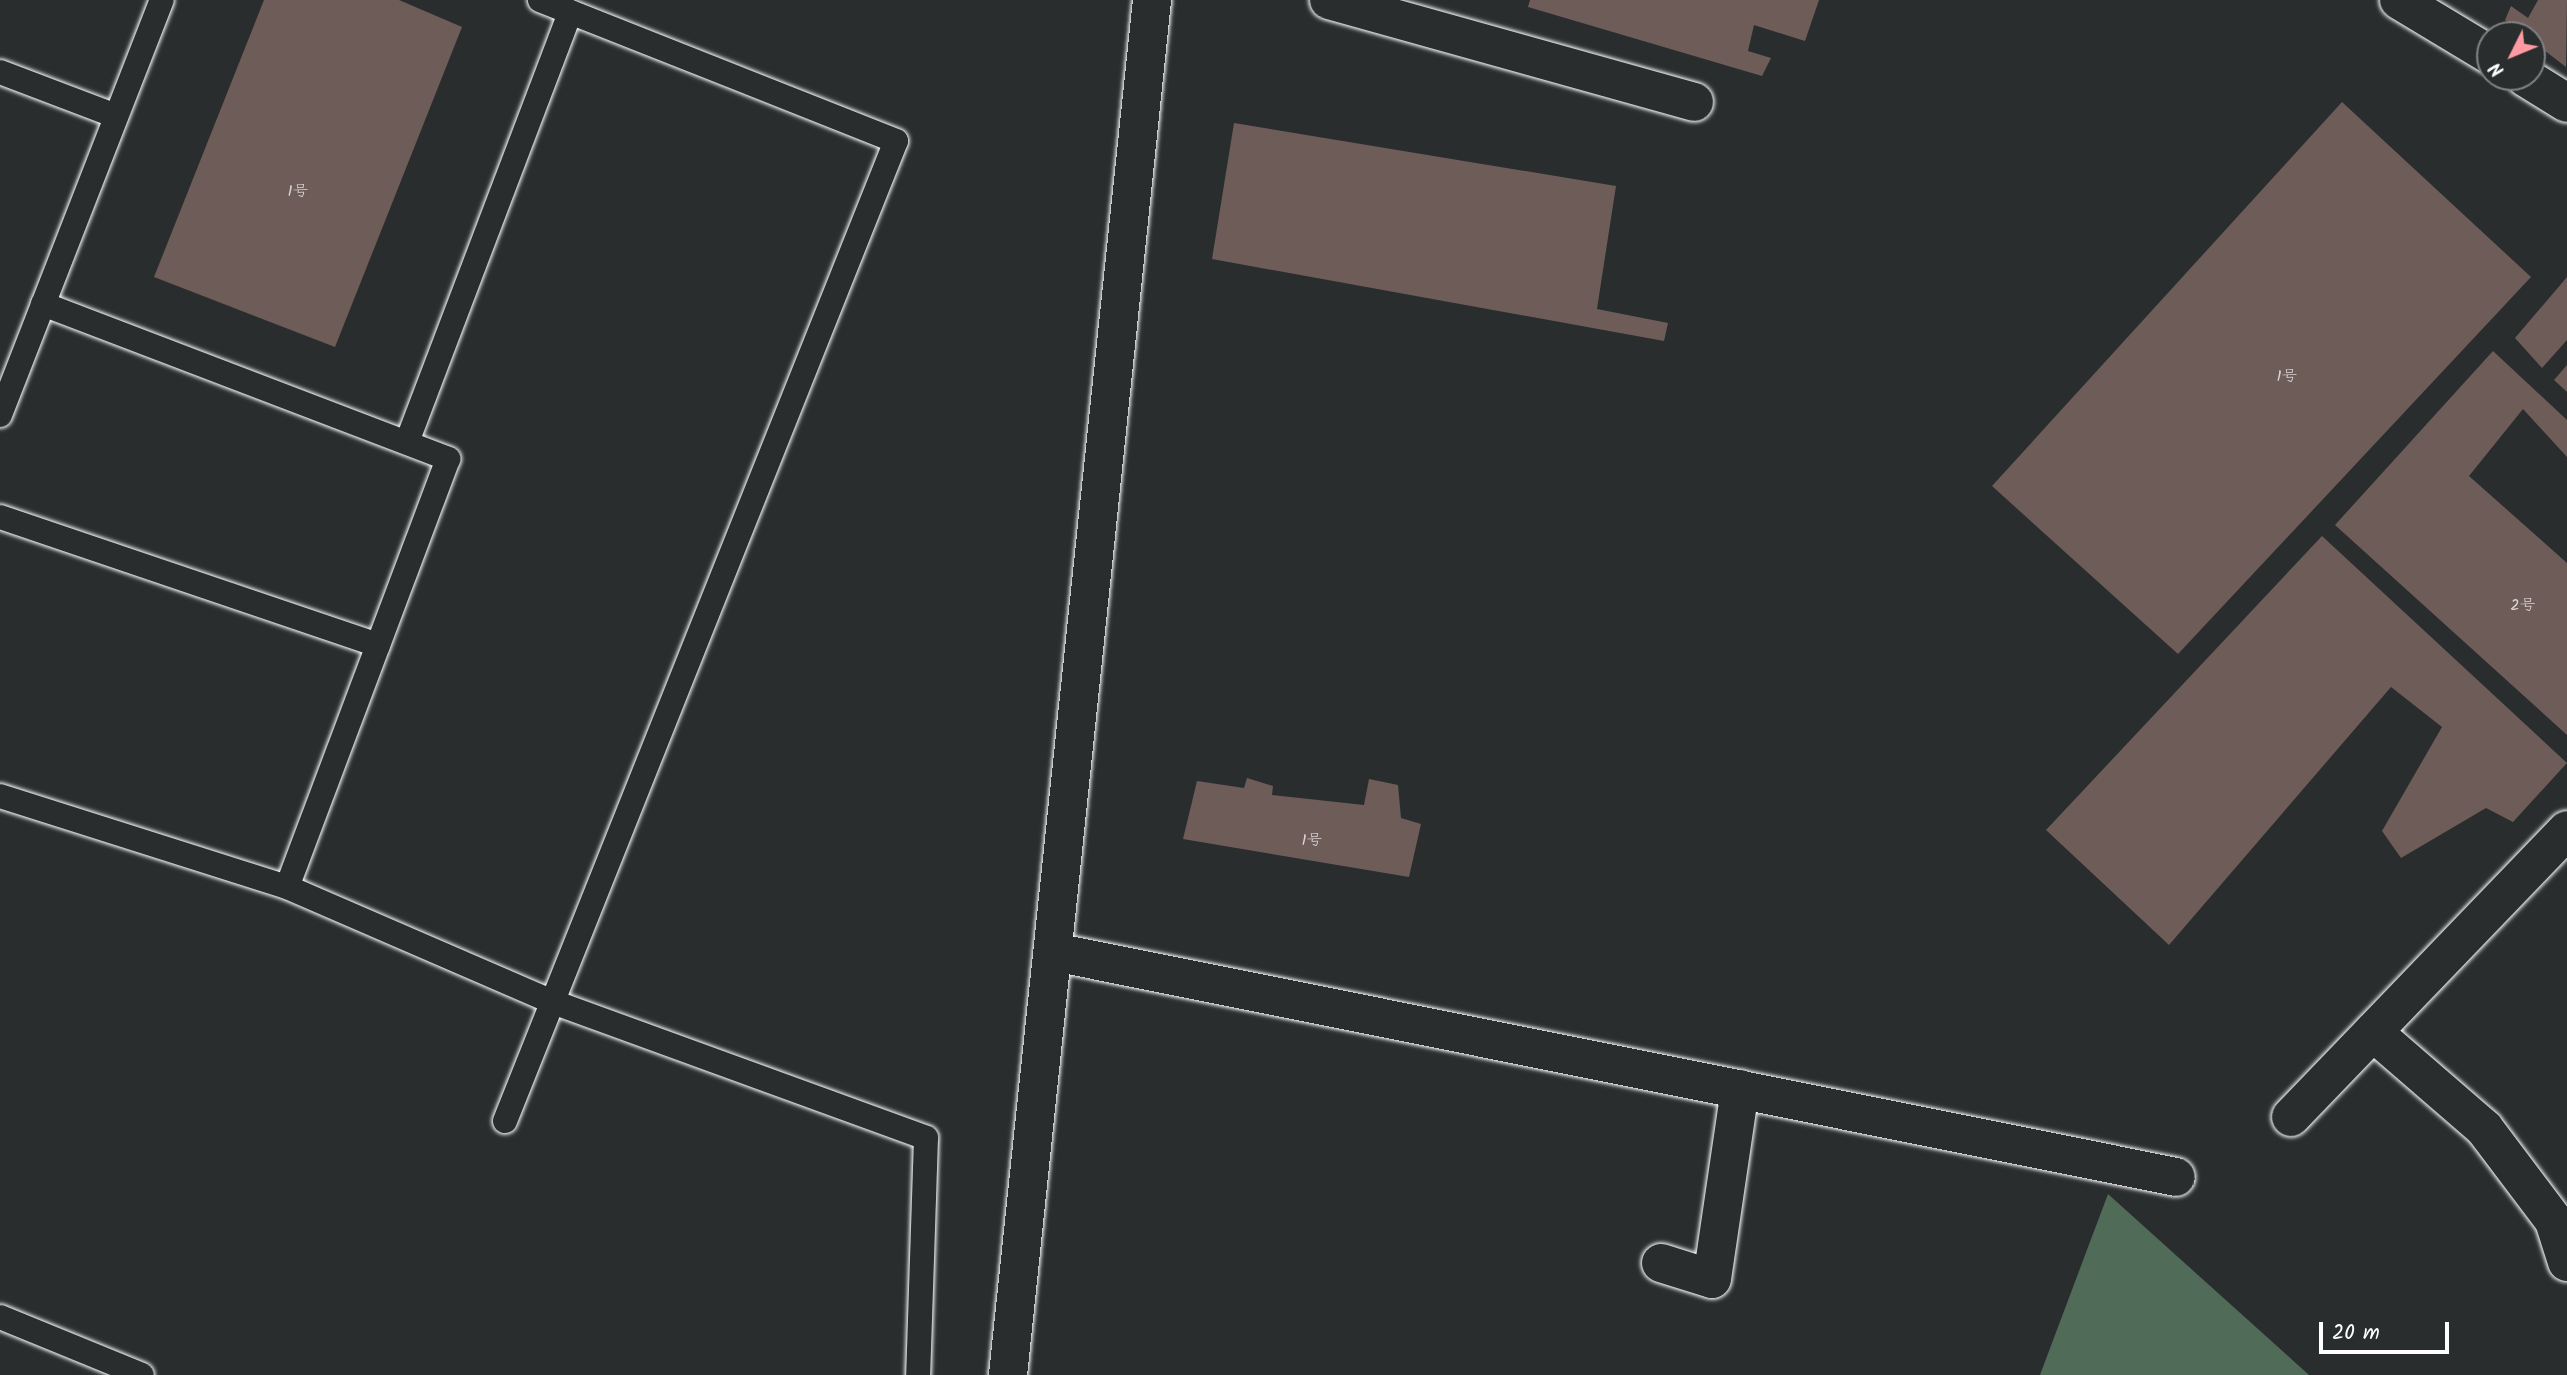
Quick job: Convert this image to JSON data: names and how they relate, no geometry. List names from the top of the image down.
{
  "house_numbers": [
    "1号",
    "1号",
    "2号",
    "1号"
  ],
  "scale_bar": "20 m",
  "north": "bottom left"
}
